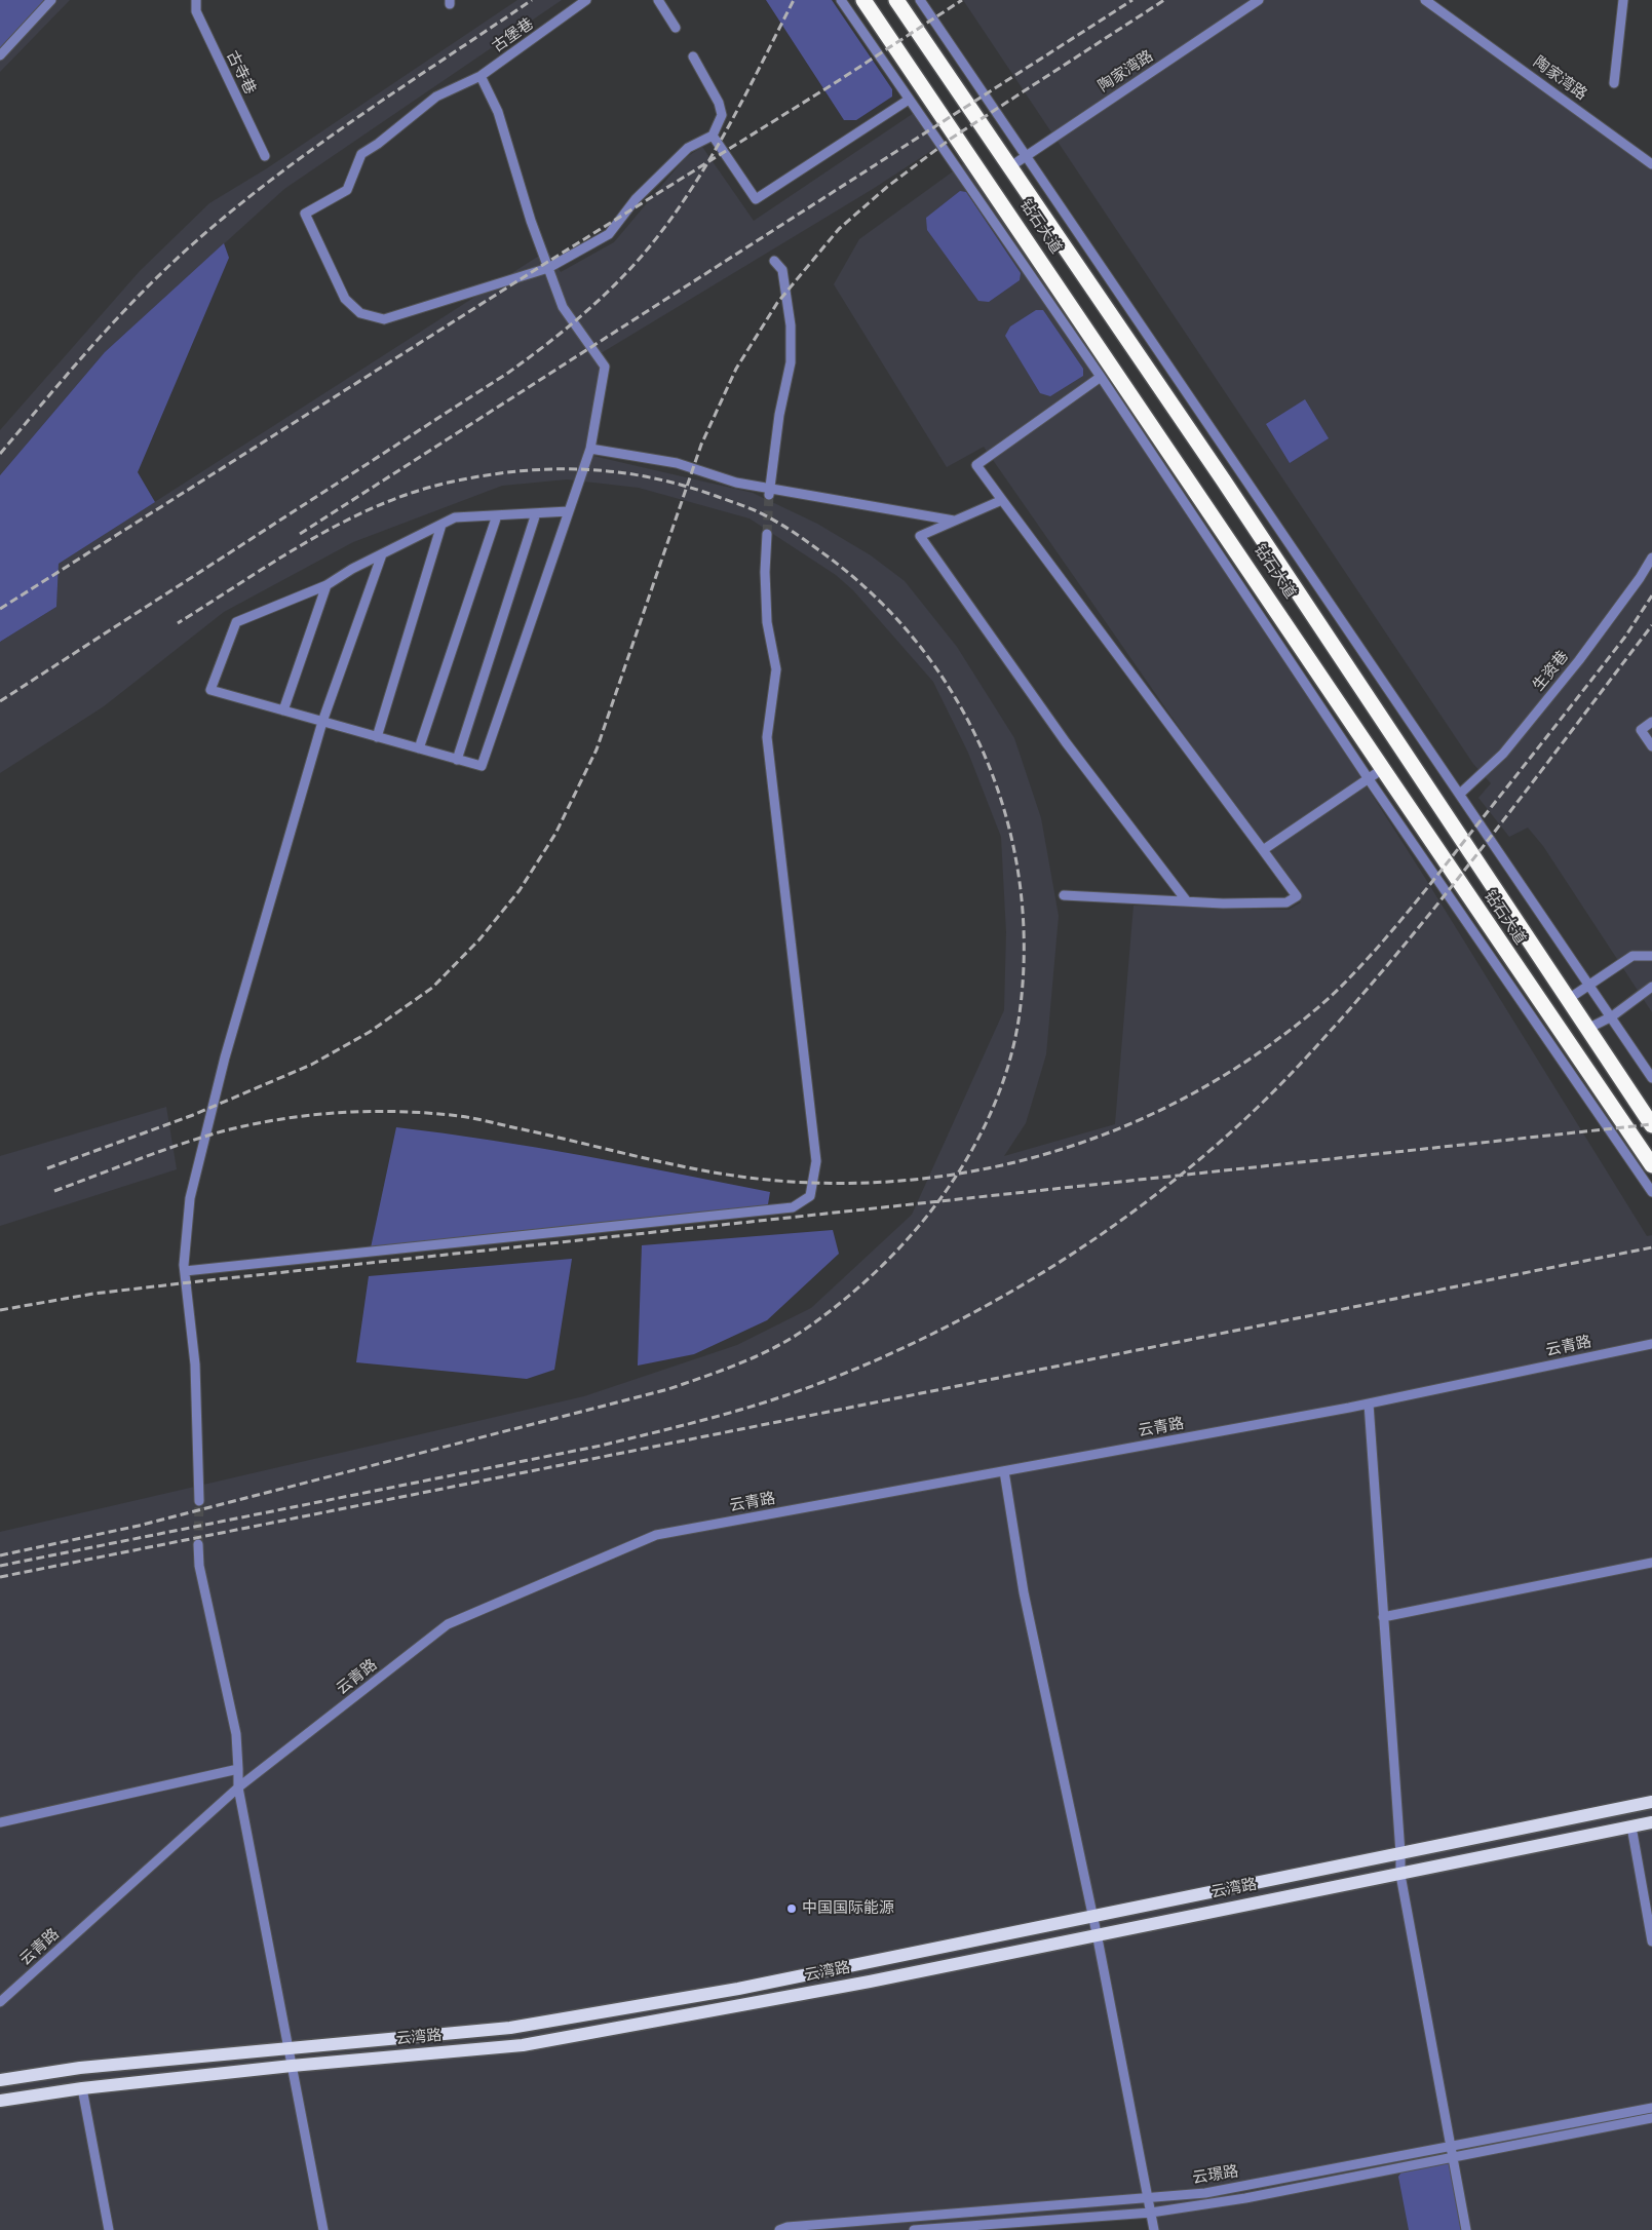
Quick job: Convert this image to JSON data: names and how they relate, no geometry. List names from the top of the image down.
{
  "streets": {
    "highway": ["钻石大道"],
    "main road": ["云湾路"],
    "street": [
      "古堡巷",
      "陶家湾路",
      "古寺巷",
      "生资巷",
      "云青路",
      "云璟路"
    ]
  },
  "crossings": [
    ["陶家湾路", "钻石大道"]
  ],
  "places": ["中国国际能源"]
}
